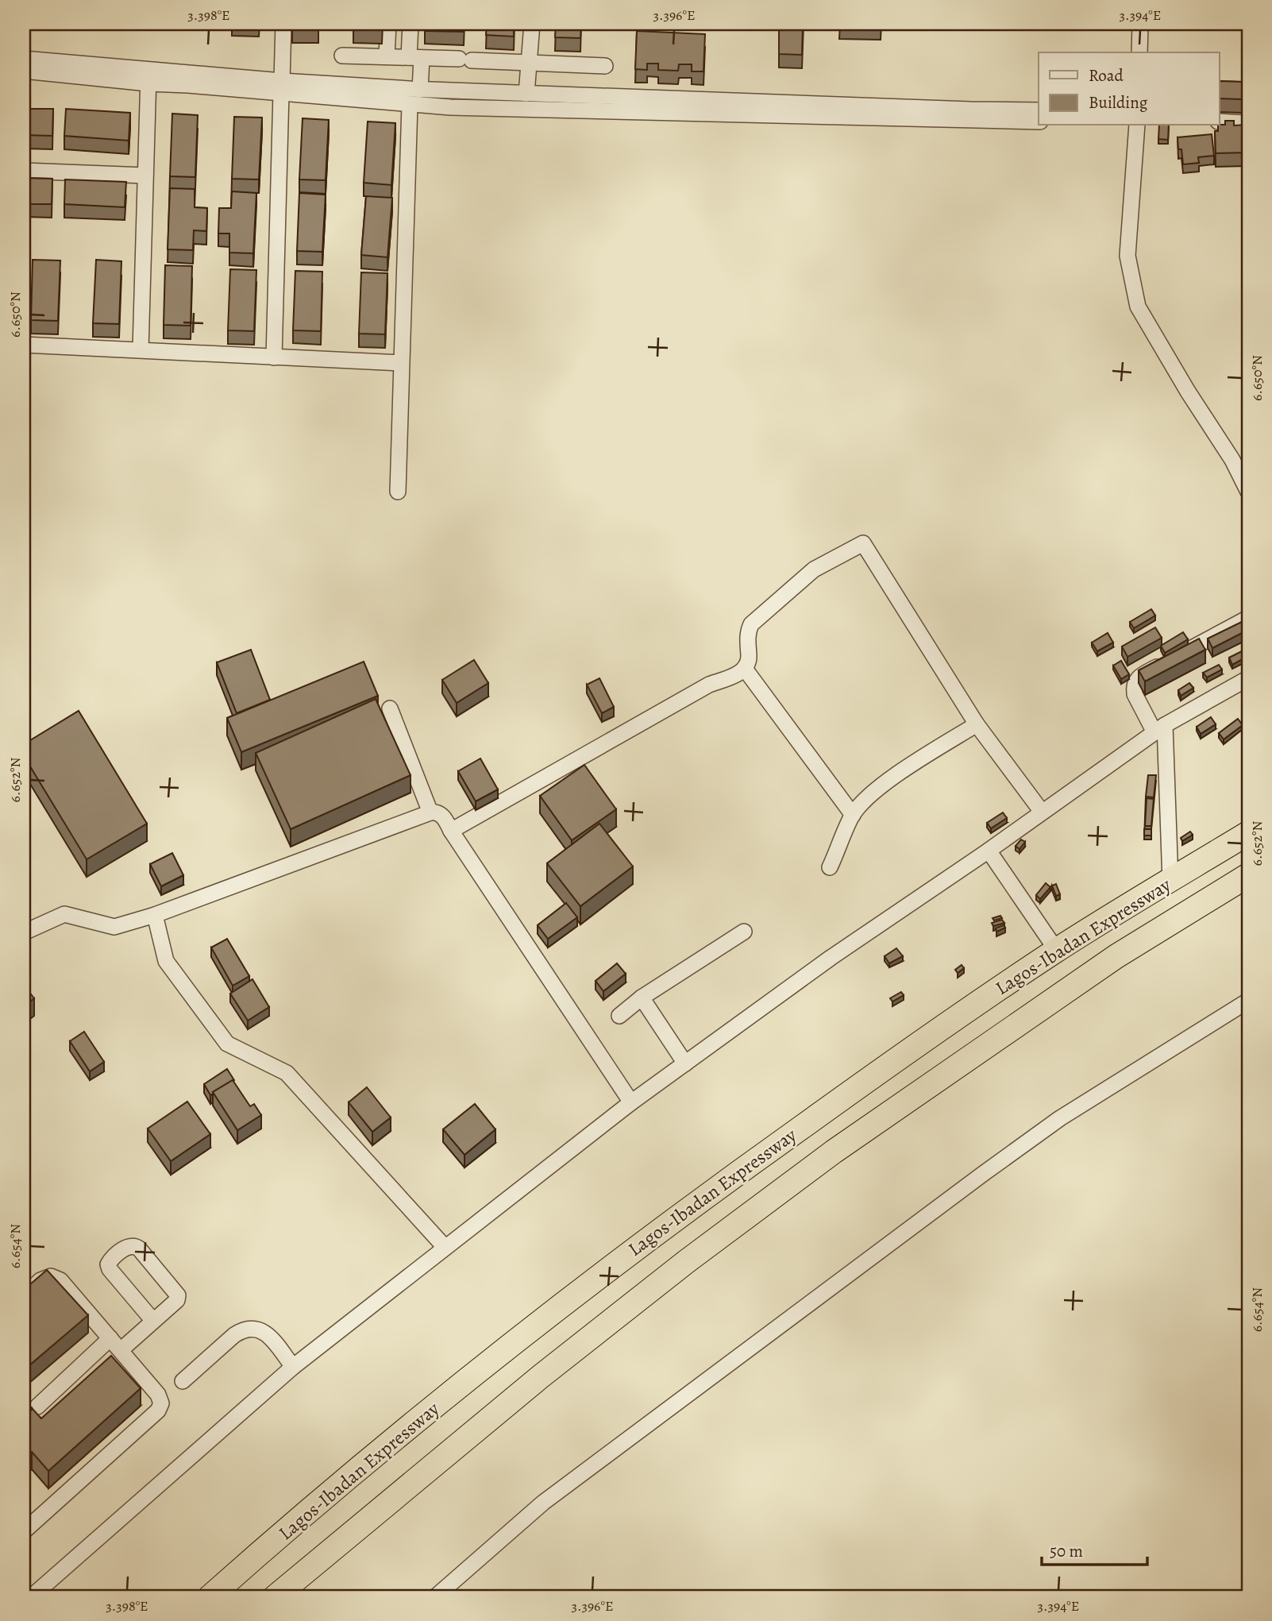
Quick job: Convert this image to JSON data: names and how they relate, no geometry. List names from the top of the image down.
{
  "streets": {
    "highway": ["Lagos-Ibadan Expressway"]
  },
  "legend": ["Road", "Building"],
  "scale_bar": "50 m",
  "coordinates": [
    "3.398°E",
    "3.396°E",
    "3.394°E",
    "6.650°N",
    "6.652°N",
    "6.654°N"
  ]
}
